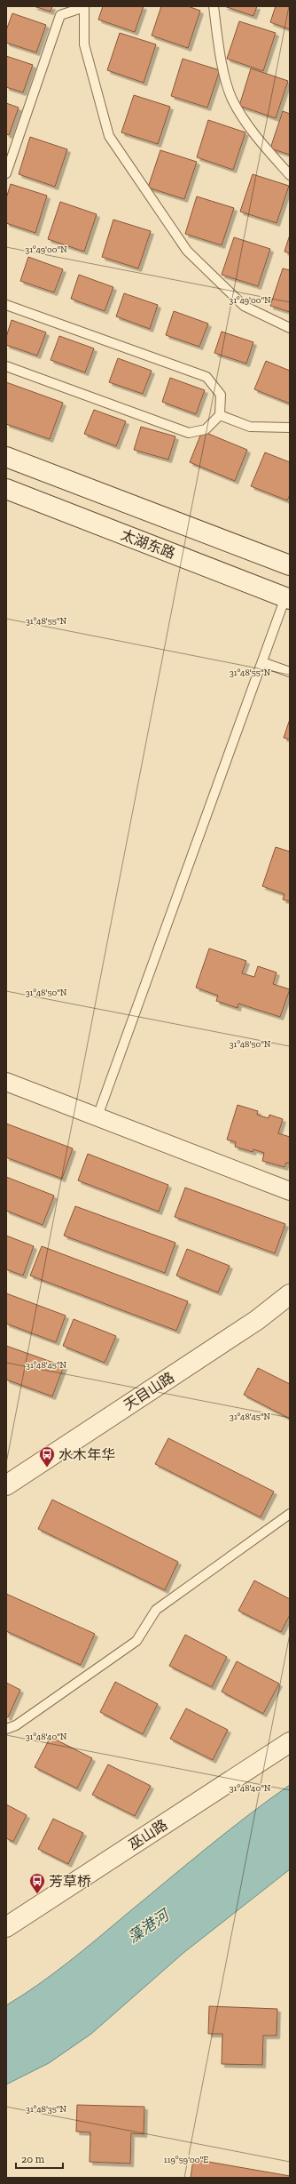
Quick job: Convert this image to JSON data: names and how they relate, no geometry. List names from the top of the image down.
{
  "streets": {
    "street": ["太湖东路", "天目山路", "巫山路"]
  },
  "water": ["藻港河"],
  "places": {
    "bus stop": ["水木年华", "芳草桥"]
  },
  "scale_bar": "20 m",
  "coordinates": [
    "31°49'00\"N",
    "31°48'55\"N",
    "31°48'50\"N",
    "31°48'45\"N",
    "31°48'40\"N",
    "31°48'35\"N",
    "119°59'00\"E"
  ]
}
